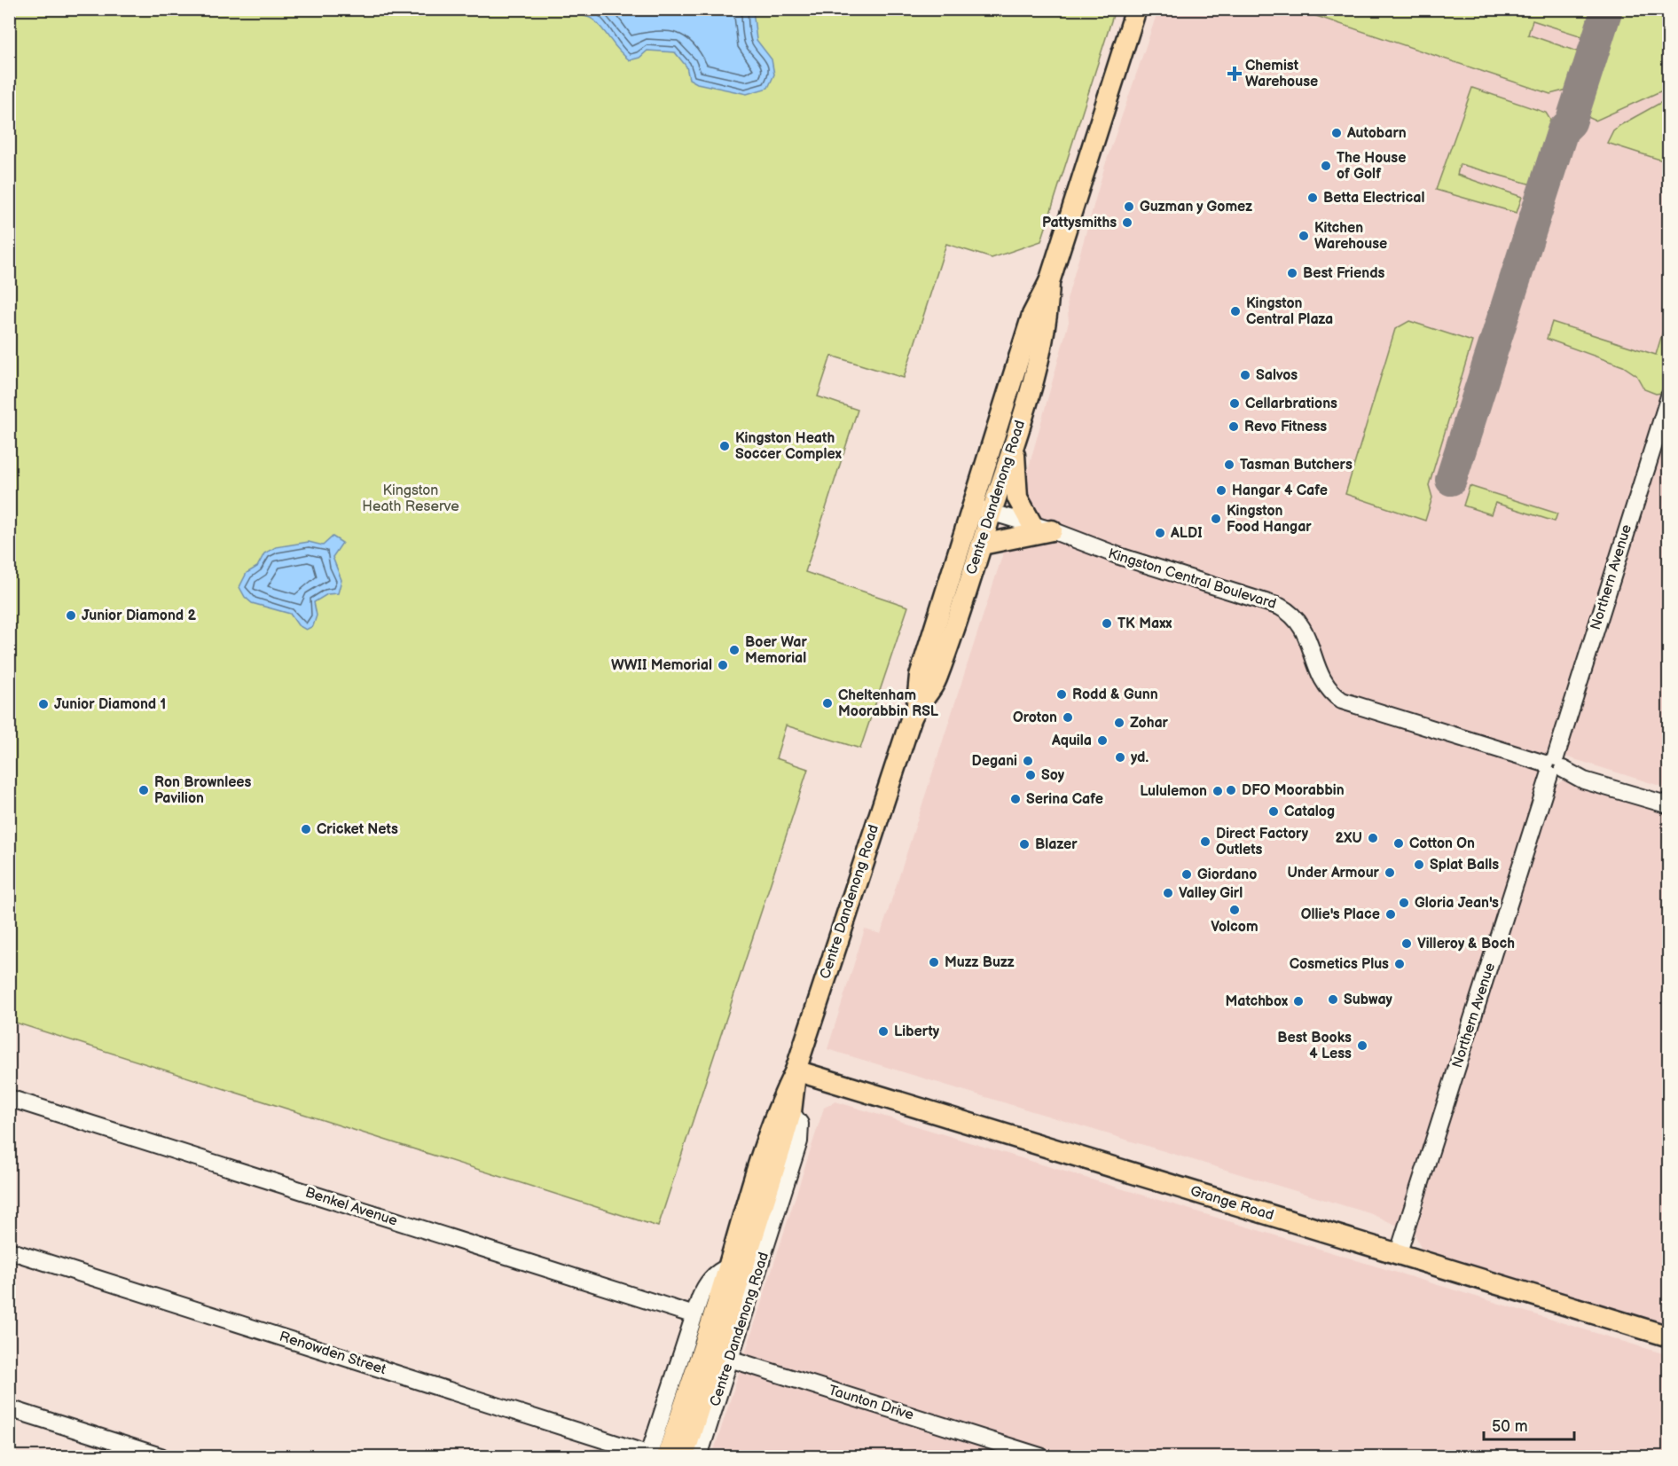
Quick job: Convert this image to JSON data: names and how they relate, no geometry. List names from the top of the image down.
{
  "streets": {
    "main road": ["Centre Dandenong Road", "Grange Road"],
    "street": [
      "Northern Avenue",
      "Kingston Central Boulevard",
      "Benkel Avenue",
      "Renowden Street",
      "Taunton Drive"
    ]
  },
  "crossings": [
    ["Centre Dandenong Road", "Kingston Central Boulevard"],
    ["Centre Dandenong Road", "Grange Road"],
    ["Centre Dandenong Road", "Benkel Avenue"],
    ["Centre Dandenong Road", "Renowden Street"],
    ["Centre Dandenong Road", "Taunton Drive"],
    ["Northern Avenue", "Kingston Central Boulevard"],
    ["Northern Avenue", "Grange Road"]
  ],
  "parks": ["Kingston Heath Reserve"],
  "places": {
    "health": ["Chemist Warehouse"],
    "other": [
      "Autobarn",
      "The House of Golf",
      "Betta Electrical",
      "Guzman y Gomez",
      "Pattysmiths",
      "Kitchen Warehouse",
      "Best Friends",
      "Kingston Central Plaza",
      "Salvos",
      "Cellarbrations",
      "Revo Fitness",
      "Kingston Heath Soccer Complex",
      "Tasman Butchers",
      "Hangar 4 Cafe",
      "Kingston Food Hangar",
      "ALDI",
      "Junior Diamond 2",
      "TK Maxx",
      "Boer War Memorial",
      "WWII Memorial",
      "Rodd & Gunn",
      "Cheltenham Moorabbin RSL",
      "Junior Diamond 1",
      "Oroton",
      "Zohar",
      "Aquila",
      "yd.",
      "Degani",
      "Soy",
      "Ron Brownlees Pavilion",
      "DFO Moorabbin",
      "Lululemon",
      "Serina Cafe",
      "Catalog",
      "Cricket Nets",
      "2XU",
      "Direct Factory Outlets",
      "Cotton On",
      "Blazer",
      "Splat Balls",
      "Under Armour",
      "Giordano",
      "Valley Girl",
      "Gloria Jean's",
      "Volcom",
      "Ollie's Place",
      "Villeroy & Boch",
      "Muzz Buzz",
      "Cosmetics Plus",
      "Subway",
      "Matchbox",
      "Liberty",
      "Best Books 4 Less"
    ]
  },
  "scale_bar": "50 m"
}
